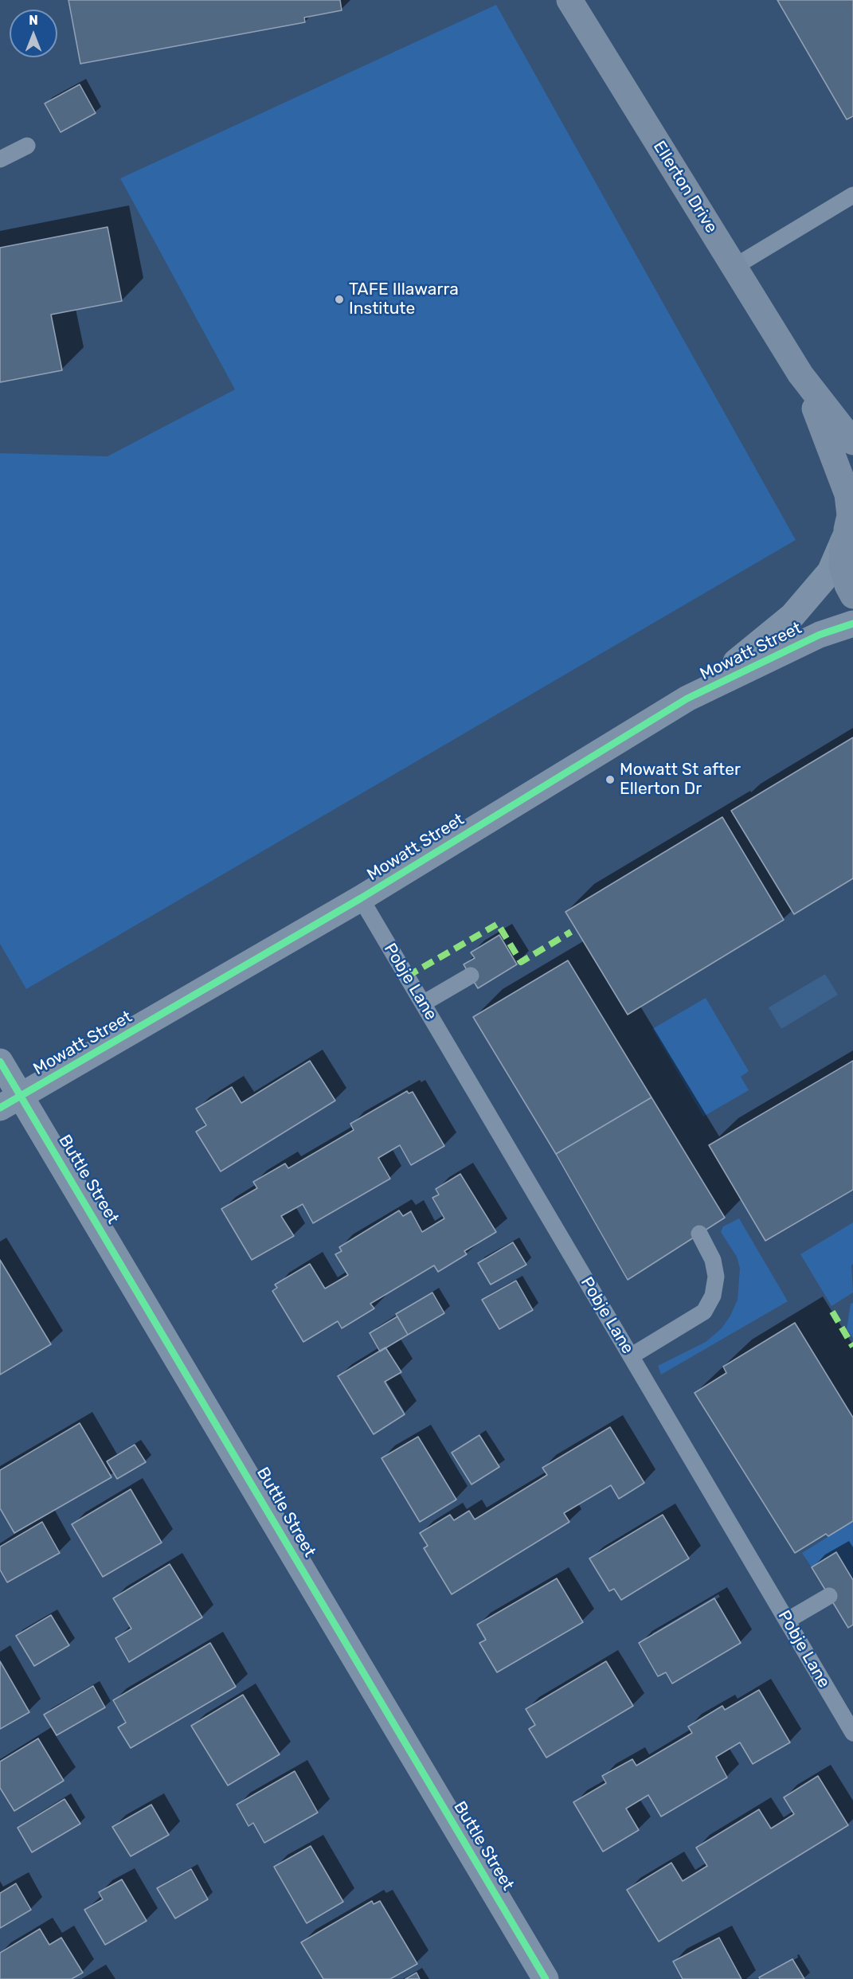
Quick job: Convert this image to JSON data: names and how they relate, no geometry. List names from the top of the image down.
{
  "streets": {
    "main road": ["Ellerton Drive"],
    "street": ["Mowatt Street", "Buttle Street"],
    "lane": ["Pobje Lane"]
  },
  "crossings": [
    ["Ellerton Drive", "Mowatt Street"],
    ["Mowatt Street", "Pobje Lane"],
    ["Mowatt Street", "Buttle Street"]
  ],
  "places": ["TAFE Illawarra Institute", "Mowatt St after Ellerton Dr"],
  "north": "top"
}
